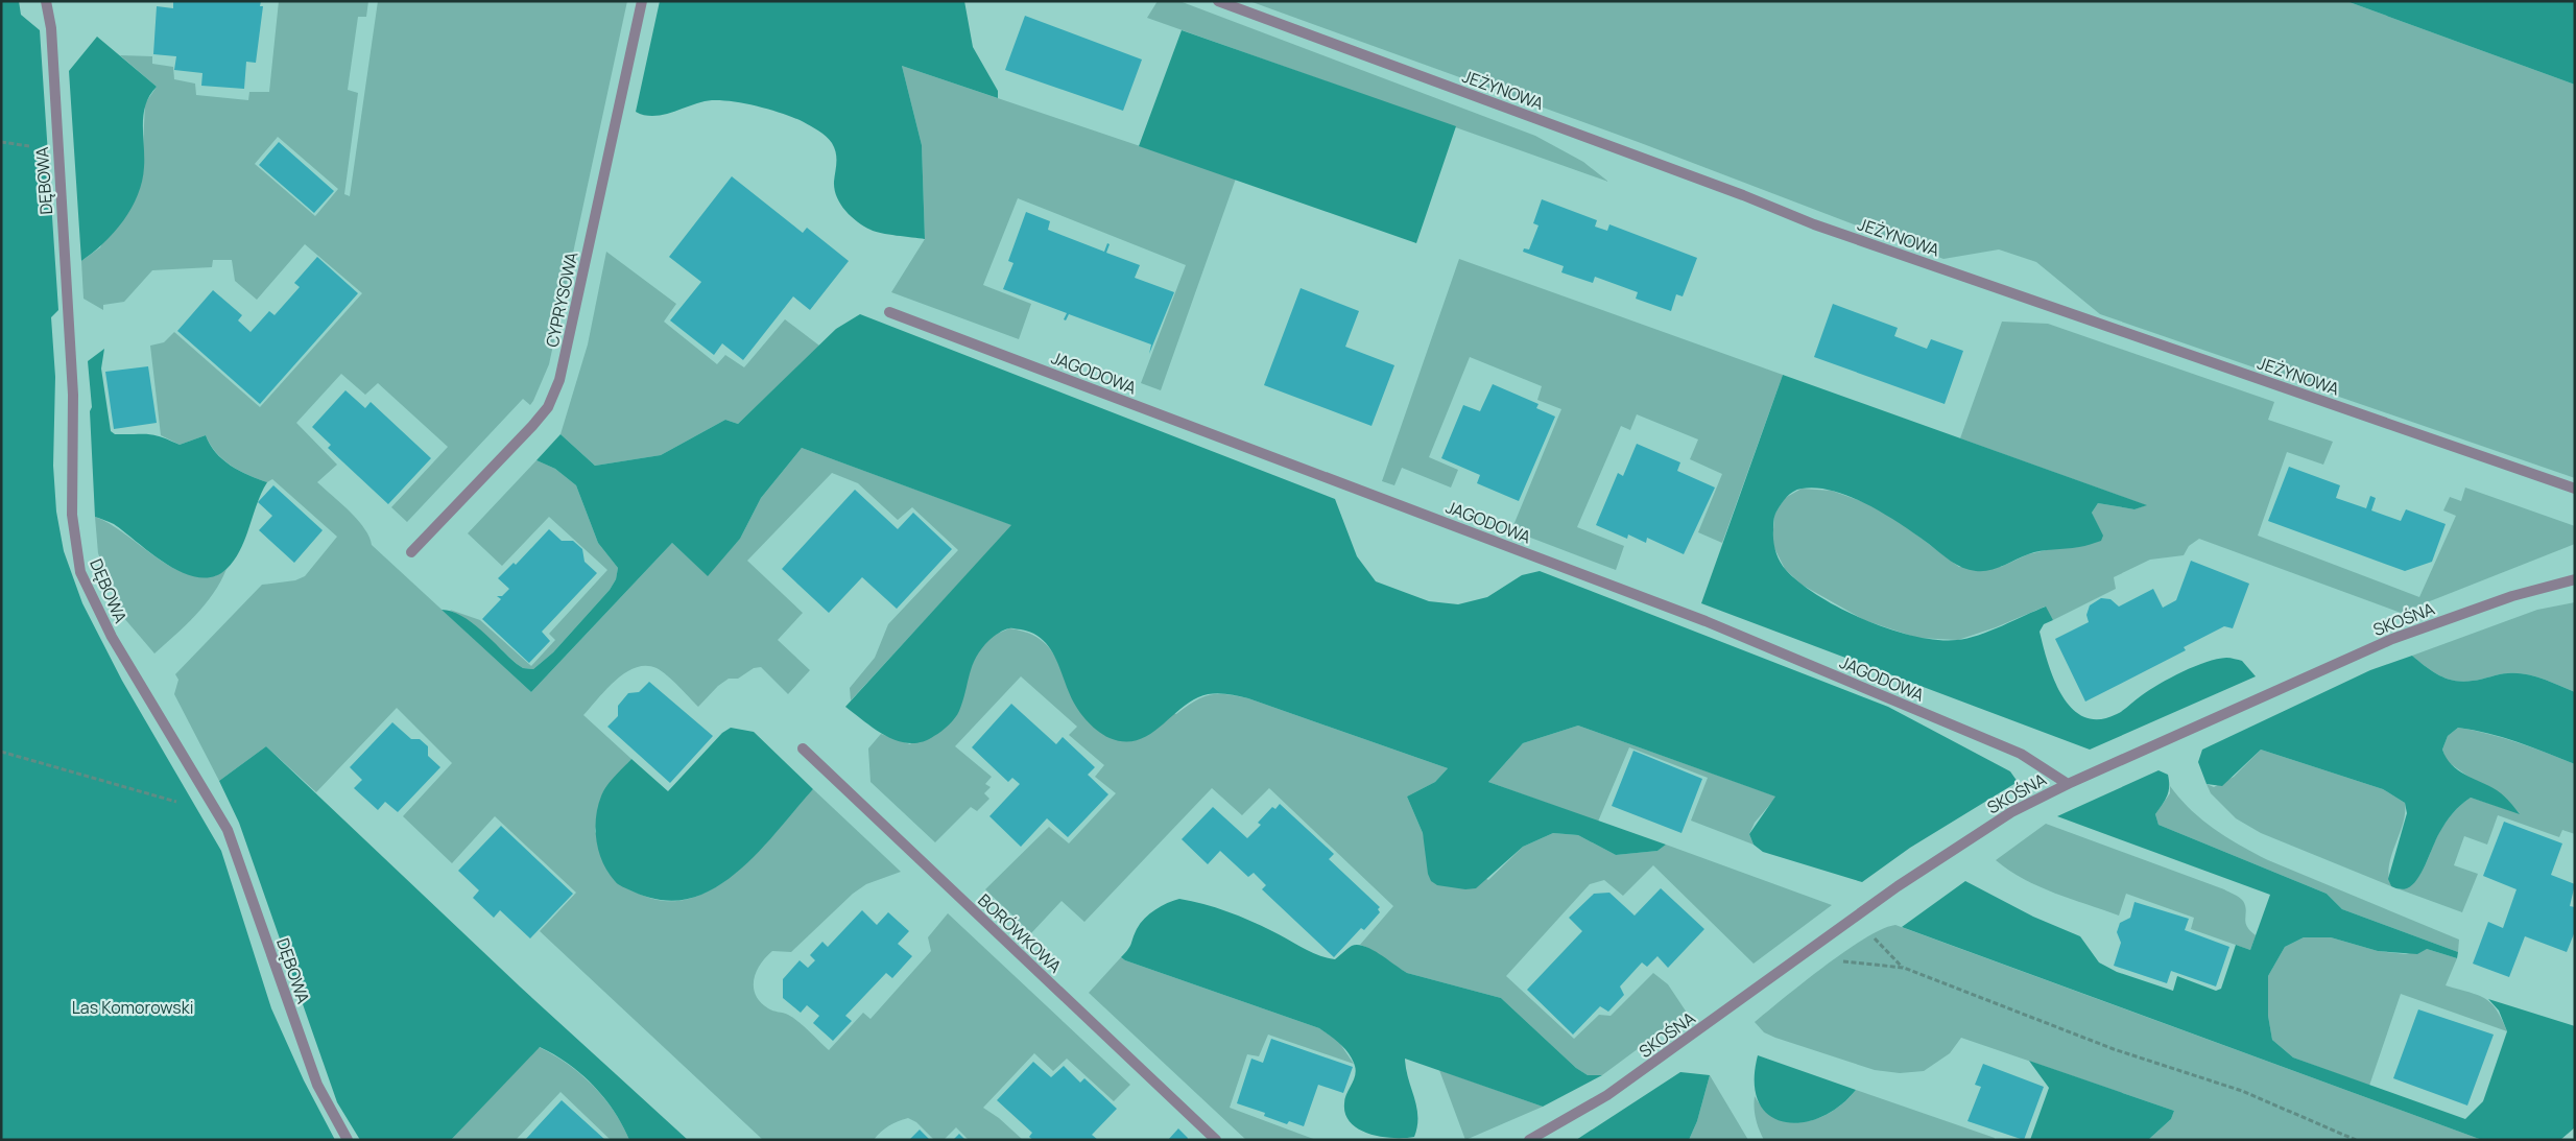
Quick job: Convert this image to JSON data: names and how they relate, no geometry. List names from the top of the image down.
{
  "streets": {
    "street": [
      "JEŻYNOWA",
      "DĘBOWA",
      "CYPRYSOWA",
      "JAGODOWA",
      "SKOŚNA",
      "BORÓWKOWA"
    ]
  },
  "crossings": [
    ["JAGODOWA", "SKOŚNA"]
  ],
  "parks": ["Las Komorowski"]
}
